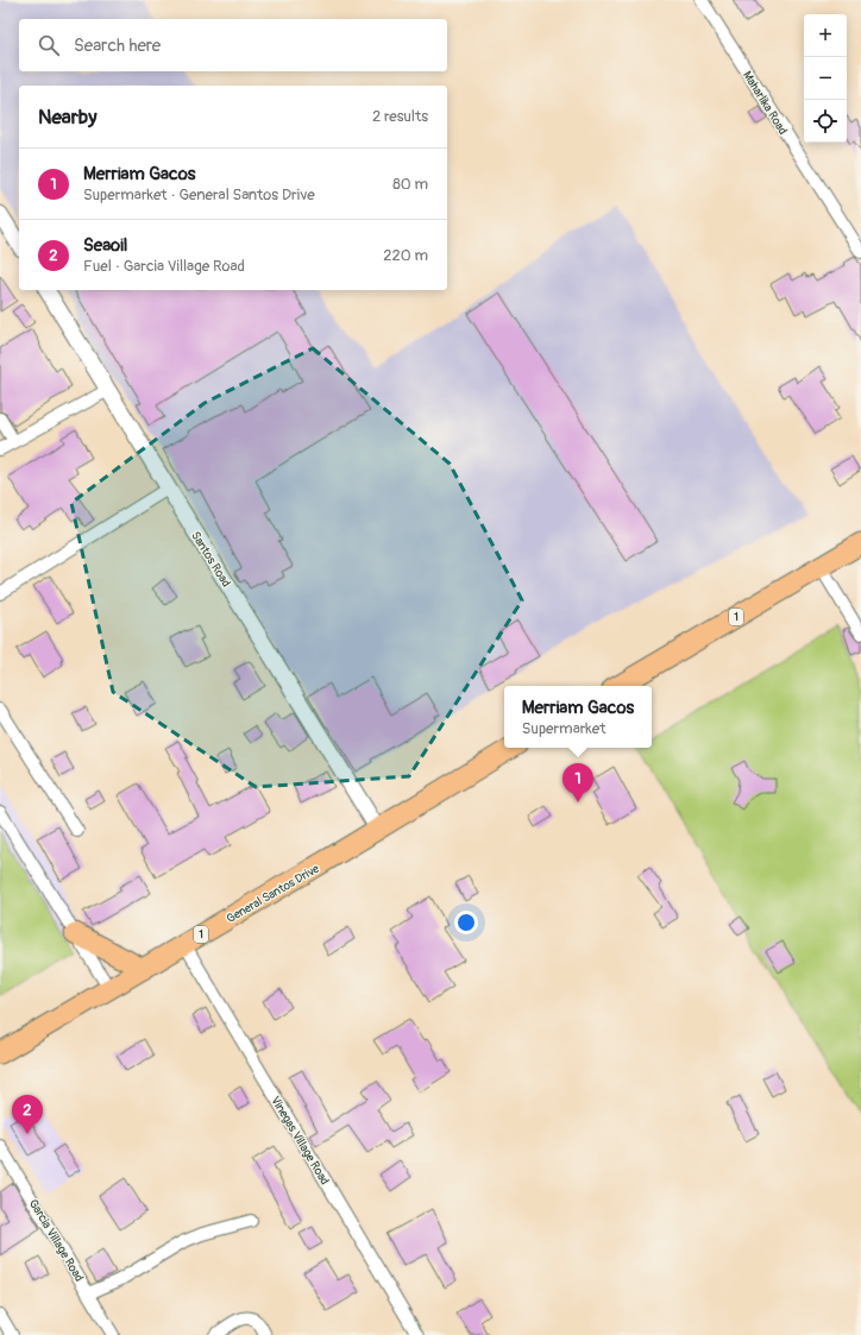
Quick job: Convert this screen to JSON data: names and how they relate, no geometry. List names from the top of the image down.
{
  "streets": {
    "highway": ["1", "General Santos Drive"],
    "street": [
      "Maharlika Road",
      "Santos Road",
      "Vinegas Village Road",
      "Garcia Village Road"
    ]
  },
  "crossings": [
    ["Santos Road", "General Santos Drive"],
    ["General Santos Drive", "Vinegas Village Road"]
  ],
  "page": {
    "map_buttons": ["+", "−"],
    "search": "Search here",
    "heading": ["Nearby", "2 results"],
    "list": [
      {
        "mark": "1",
        "name": "Merriam Gacos",
        "note": "Supermarket · General Santos Drive",
        "value": "80 m"
      },
      {
        "mark": "2",
        "name": "Seaoil",
        "note": "Fuel · Garcia Village Road",
        "value": "220 m"
      }
    ],
    "popup": ["Merriam Gacos", "Supermarket"],
    "pins": ["1", "2"]
  }
}
